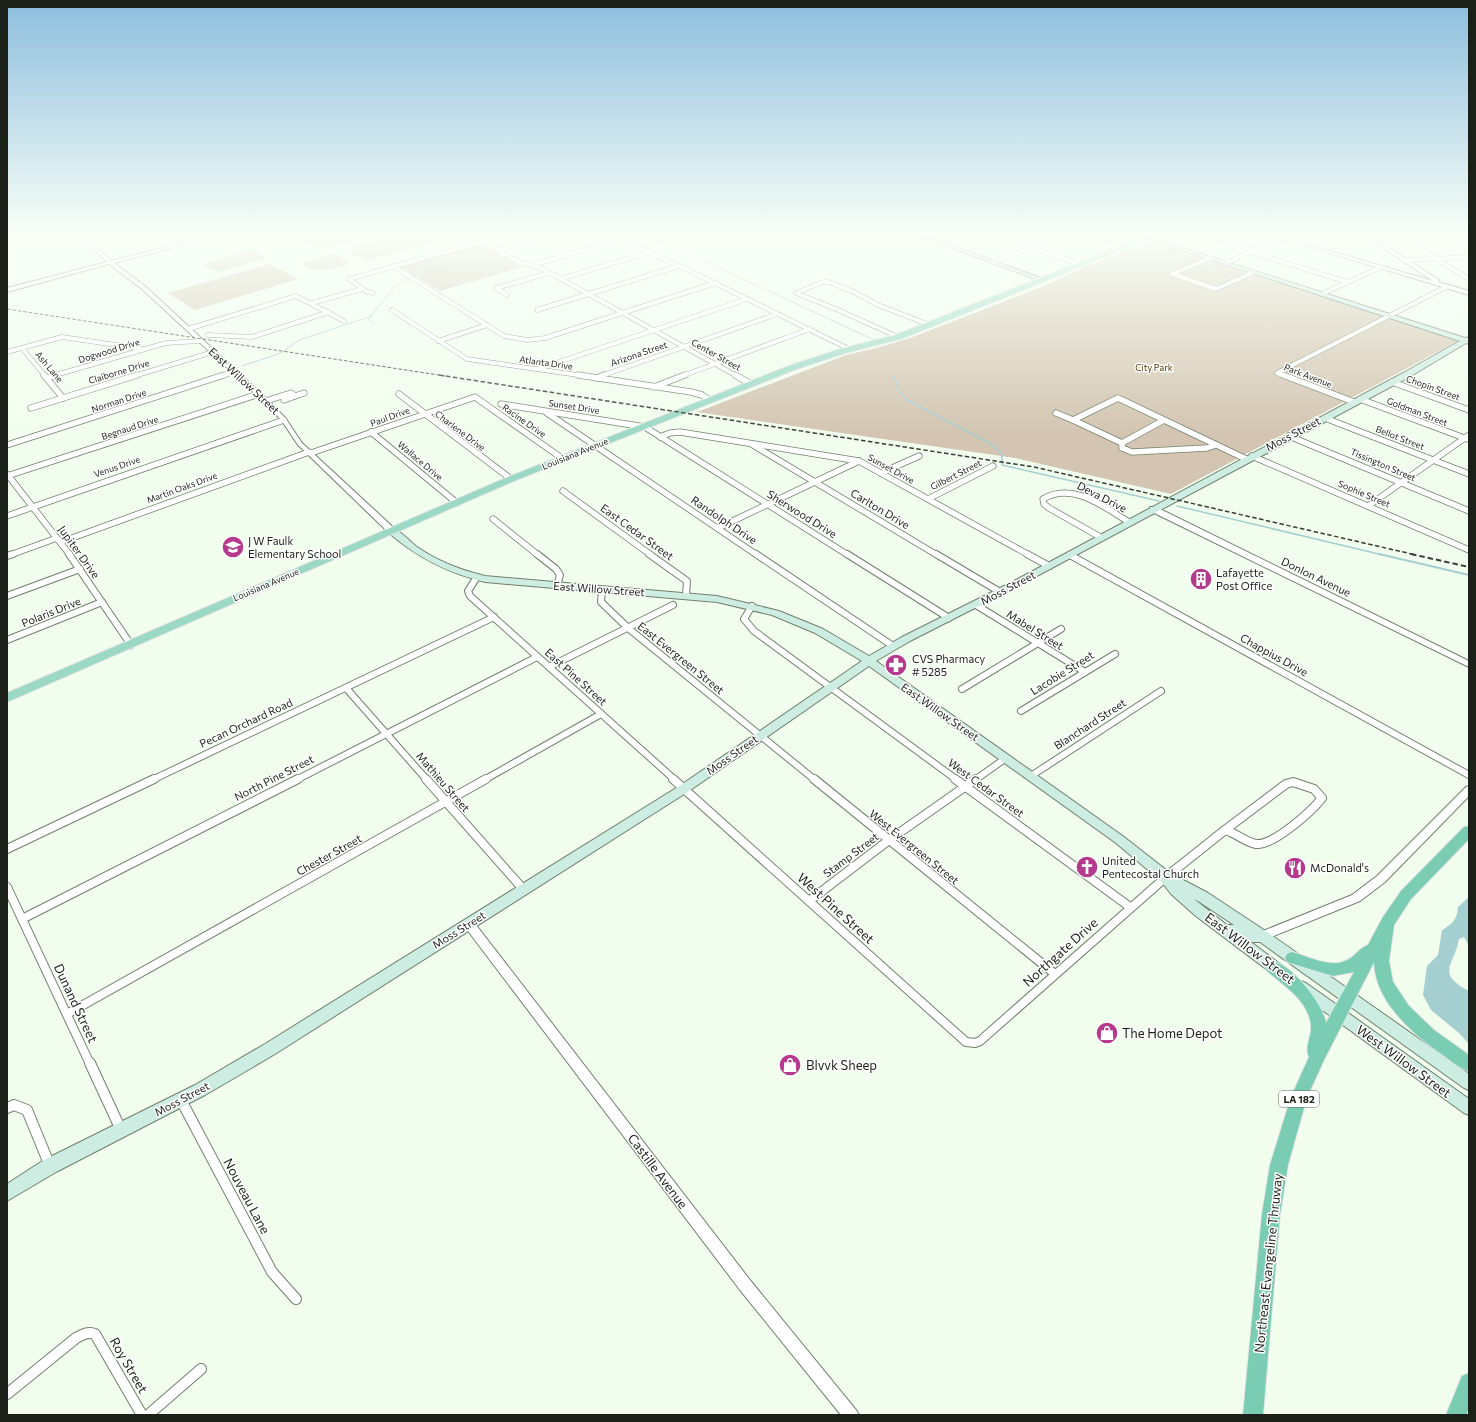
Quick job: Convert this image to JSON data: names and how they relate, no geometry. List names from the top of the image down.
{
  "streets": {
    "highway": ["LA 182", "Northeast Evangeline Thruway"],
    "main road": [
      "East Willow Street",
      "Moss Street",
      "Louisiana Avenue",
      "West Willow Street"
    ],
    "street": [
      "Dogwood Drive",
      "Arizona Street",
      "Center Street",
      "Atlanta Drive",
      "Ash Lane",
      "Claiborne Drive",
      "Park Avenue",
      "Chopin Street",
      "Norman Drive",
      "Sunset Drive",
      "Goldman Street",
      "Paul Drive",
      "Racine Drive",
      "Begnaud Drive",
      "Charlene Drive",
      "Bellot Street",
      "Wallace Drive",
      "Tissington Street",
      "Venus Drive",
      "Gilbert Street",
      "Martin Oaks Drive",
      "Sophie Street",
      "Deva Drive",
      "Carlton Drive",
      "Sherwood Drive",
      "Randolph Drive",
      "East Cedar Street",
      "Jupiter Drive",
      "Donlon Avenue",
      "Polaris Drive",
      "Mabel Street",
      "Chappius Drive",
      "East Evergreen Street",
      "Lacobie Street",
      "East Pine Street",
      "Pecan Orchard Road",
      "Blanchard Street",
      "North Pine Street",
      "Mathieu Street",
      "West Cedar Street",
      "West Evergreen Street",
      "Chester Street",
      "Stamp Street",
      "West Pine Street",
      "Northgate Drive",
      "Dunand Street",
      "Castille Avenue",
      "Nouveau Lane",
      "Roy Street"
    ]
  },
  "crossings": [
    ["Dogwood Drive", "Ash Lane"],
    ["Dogwood Drive", "East Willow Street"],
    ["Arizona Street", "Center Street"],
    ["Arizona Street", "Atlanta Drive"],
    ["Center Street", "Louisiana Avenue"],
    ["Atlanta Drive", "Louisiana Avenue"],
    ["Ash Lane", "Claiborne Drive"],
    ["Claiborne Drive", "East Willow Street"],
    ["Park Avenue", "Goldman Street"],
    ["East Willow Street", "Norman Drive"],
    ["East Willow Street", "Paul Drive"],
    ["East Willow Street", "Begnaud Drive"],
    ["East Willow Street", "Moss Street"],
    ["East Willow Street", "Louisiana Avenue"],
    ["East Willow Street", "Venus Drive"],
    ["East Willow Street", "Martin Oaks Drive"],
    ["East Willow Street", "East Cedar Street"],
    ["East Willow Street", "East Evergreen Street"],
    ["East Willow Street", "East Pine Street"],
    ["East Willow Street", "Blanchard Street"],
    ["East Willow Street", "Stamp Street"],
    ["East Willow Street", "Northgate Drive"],
    ["East Willow Street", "West Willow Street"],
    ["East Willow Street", "Northeast Evangeline Thruway"],
    ["Chopin Street", "Moss Street"],
    ["Sunset Drive", "Moss Street"],
    ["Sunset Drive", "Louisiana Avenue"],
    ["Sunset Drive", "Gilbert Street"],
    ["Sunset Drive", "Carlton Drive"],
    ["Sunset Drive", "Sherwood Drive"],
    ["Sunset Drive", "Randolph Drive"],
    ["Goldman Street", "Moss Street"],
    ["Paul Drive", "Racine Drive"],
    ["Paul Drive", "Charlene Drive"],
    ["Paul Drive", "Wallace Drive"],
    ["Paul Drive", "Martin Oaks Drive"],
    ["Racine Drive", "Louisiana Avenue"],
    ["Begnaud Drive", "Jupiter Drive"],
    ["Charlene Drive", "Louisiana Avenue"],
    ["Moss Street", "Bellot Street"],
    ["Moss Street", "Tissington Street"],
    ["Moss Street", "Sophie Street"],
    ["Moss Street", "Deva Drive"],
    ["Moss Street", "Carlton Drive"],
    ["Moss Street", "Sherwood Drive"],
    ["Moss Street", "Randolph Drive"],
    ["Moss Street", "Donlon Avenue"],
    ["Moss Street", "Mabel Street"],
    ["Moss Street", "Chappius Drive"],
    ["Moss Street", "East Evergreen Street"],
    ["Moss Street", "East Pine Street"],
    ["Moss Street", "Mathieu Street"],
    ["Moss Street", "West Cedar Street"],
    ["Moss Street", "West Evergreen Street"],
    ["Moss Street", "West Pine Street"],
    ["Moss Street", "Dunand Street"],
    ["Moss Street", "Castille Avenue"],
    ["Moss Street", "Nouveau Lane"],
    ["Louisiana Avenue", "Wallace Drive"],
    ["Louisiana Avenue", "Sherwood Drive"],
    ["Louisiana Avenue", "Randolph Drive"],
    ["Louisiana Avenue", "Jupiter Drive"],
    ["Venus Drive", "Jupiter Drive"],
    ["Martin Oaks Drive", "Jupiter Drive"],
    ["Jupiter Drive", "Polaris Drive"],
    ["Mabel Street", "Lacobie Street"],
    ["East Evergreen Street", "West Evergreen Street"],
    ["East Pine Street", "Pecan Orchard Road"],
    ["East Pine Street", "North Pine Street"],
    ["East Pine Street", "Chester Street"],
    ["East Pine Street", "West Pine Street"],
    ["Pecan Orchard Road", "Mathieu Street"],
    ["North Pine Street", "Mathieu Street"],
    ["North Pine Street", "Dunand Street"],
    ["Mathieu Street", "Chester Street"],
    ["West Cedar Street", "Stamp Street"],
    ["West Cedar Street", "Northgate Drive"],
    ["West Evergreen Street", "Stamp Street"],
    ["West Evergreen Street", "Northgate Drive"],
    ["Chester Street", "Dunand Street"],
    ["Stamp Street", "West Pine Street"],
    ["West Pine Street", "Northgate Drive"],
    ["West Willow Street", "Northeast Evangeline Thruway"]
  ],
  "parks": ["City Park"],
  "places": {
    "school or university": ["J W Faulk Elementary School"],
    "building": ["Lafayette Post Office"],
    "pharmacy": ["CVS Pharmacy # 5285"],
    "church": ["United Pentecostal Church"],
    "restaurant": ["McDonald's"],
    "shop": ["The Home Depot", "Blvvk Sheep"]
  }
}
